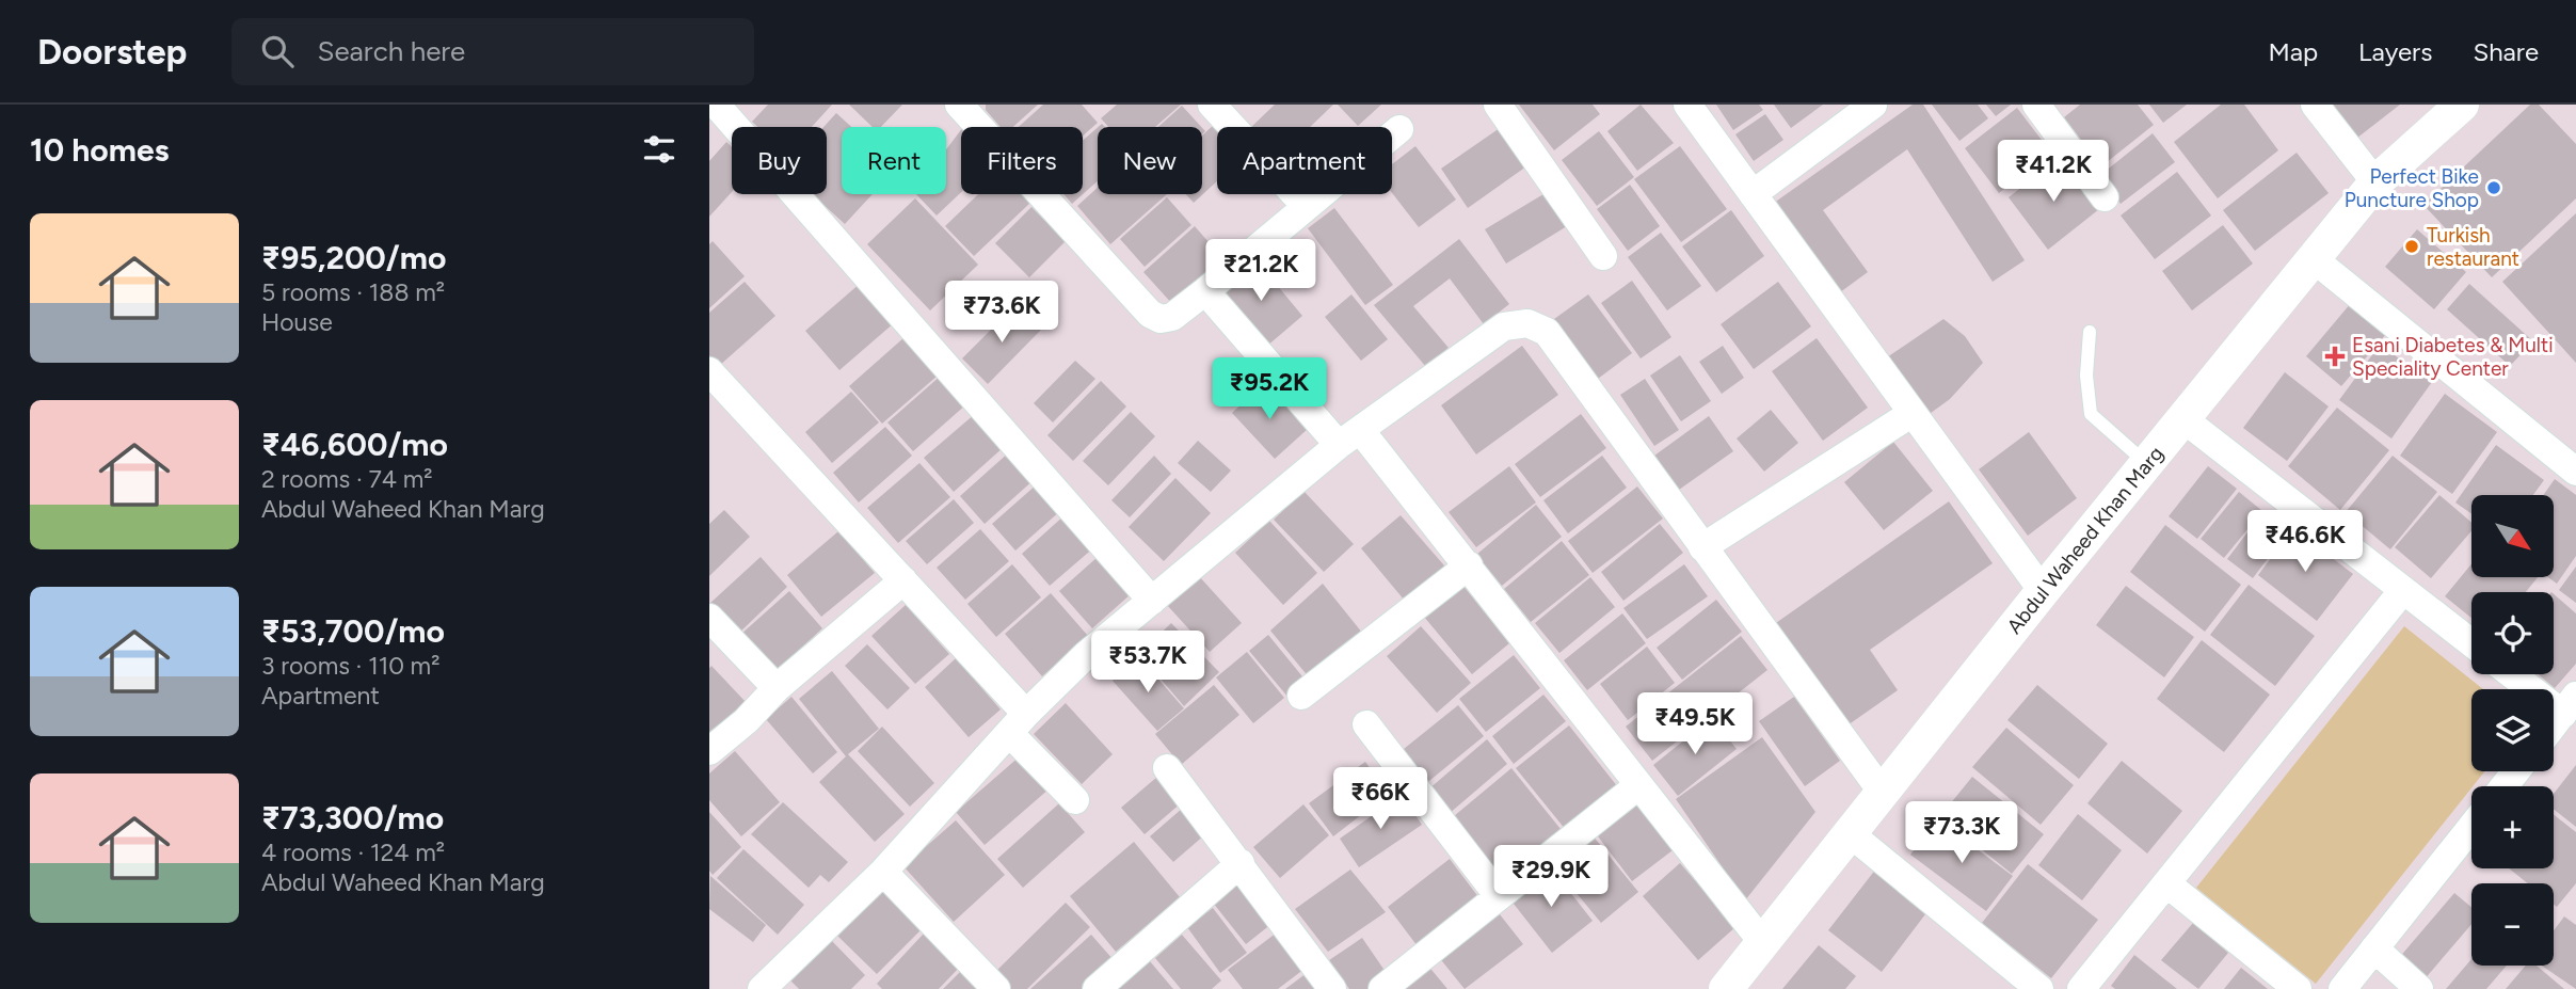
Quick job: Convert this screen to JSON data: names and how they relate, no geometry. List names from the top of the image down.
{
  "streets": {
    "street": ["Abdul Waheed Khan Marg"]
  },
  "places": {
    "other": ["Perfect Bike Puncture Shop", "Turkish restaurant"],
    "health": ["Esani Diabetes & Multi Speciality Center"]
  },
  "north": "bottom right",
  "page": {
    "header": "Doorstep",
    "search": "Search here",
    "nav": ["Map", "Layers", "Share"],
    "heading": "10 homes",
    "chip": [
      "Buy",
      "Rent",
      "Filters",
      "New",
      "Apartment"
    ],
    "price": [
      "₹41.2K",
      "₹21.2K",
      "₹73.6K",
      "₹95.2K",
      "₹46.6K",
      "₹53.7K",
      "₹49.5K",
      "₹66K",
      "₹73.3K",
      "₹29.9K"
    ],
    "list": [
      {
        "name": "₹95,200/mo",
        "note": "5 rooms · 188 m² · House"
      },
      {
        "name": "₹46,600/mo",
        "note": "2 rooms · 74 m² · Abdul Waheed Khan Marg"
      },
      {
        "name": "₹53,700/mo",
        "note": "3 rooms · 110 m² · Apartment"
      },
      {
        "name": "₹73,300/mo",
        "note": "4 rooms · 124 m² · Abdul Waheed Khan Marg"
      }
    ],
    "map_buttons": ["+", "−"]
  }
}
